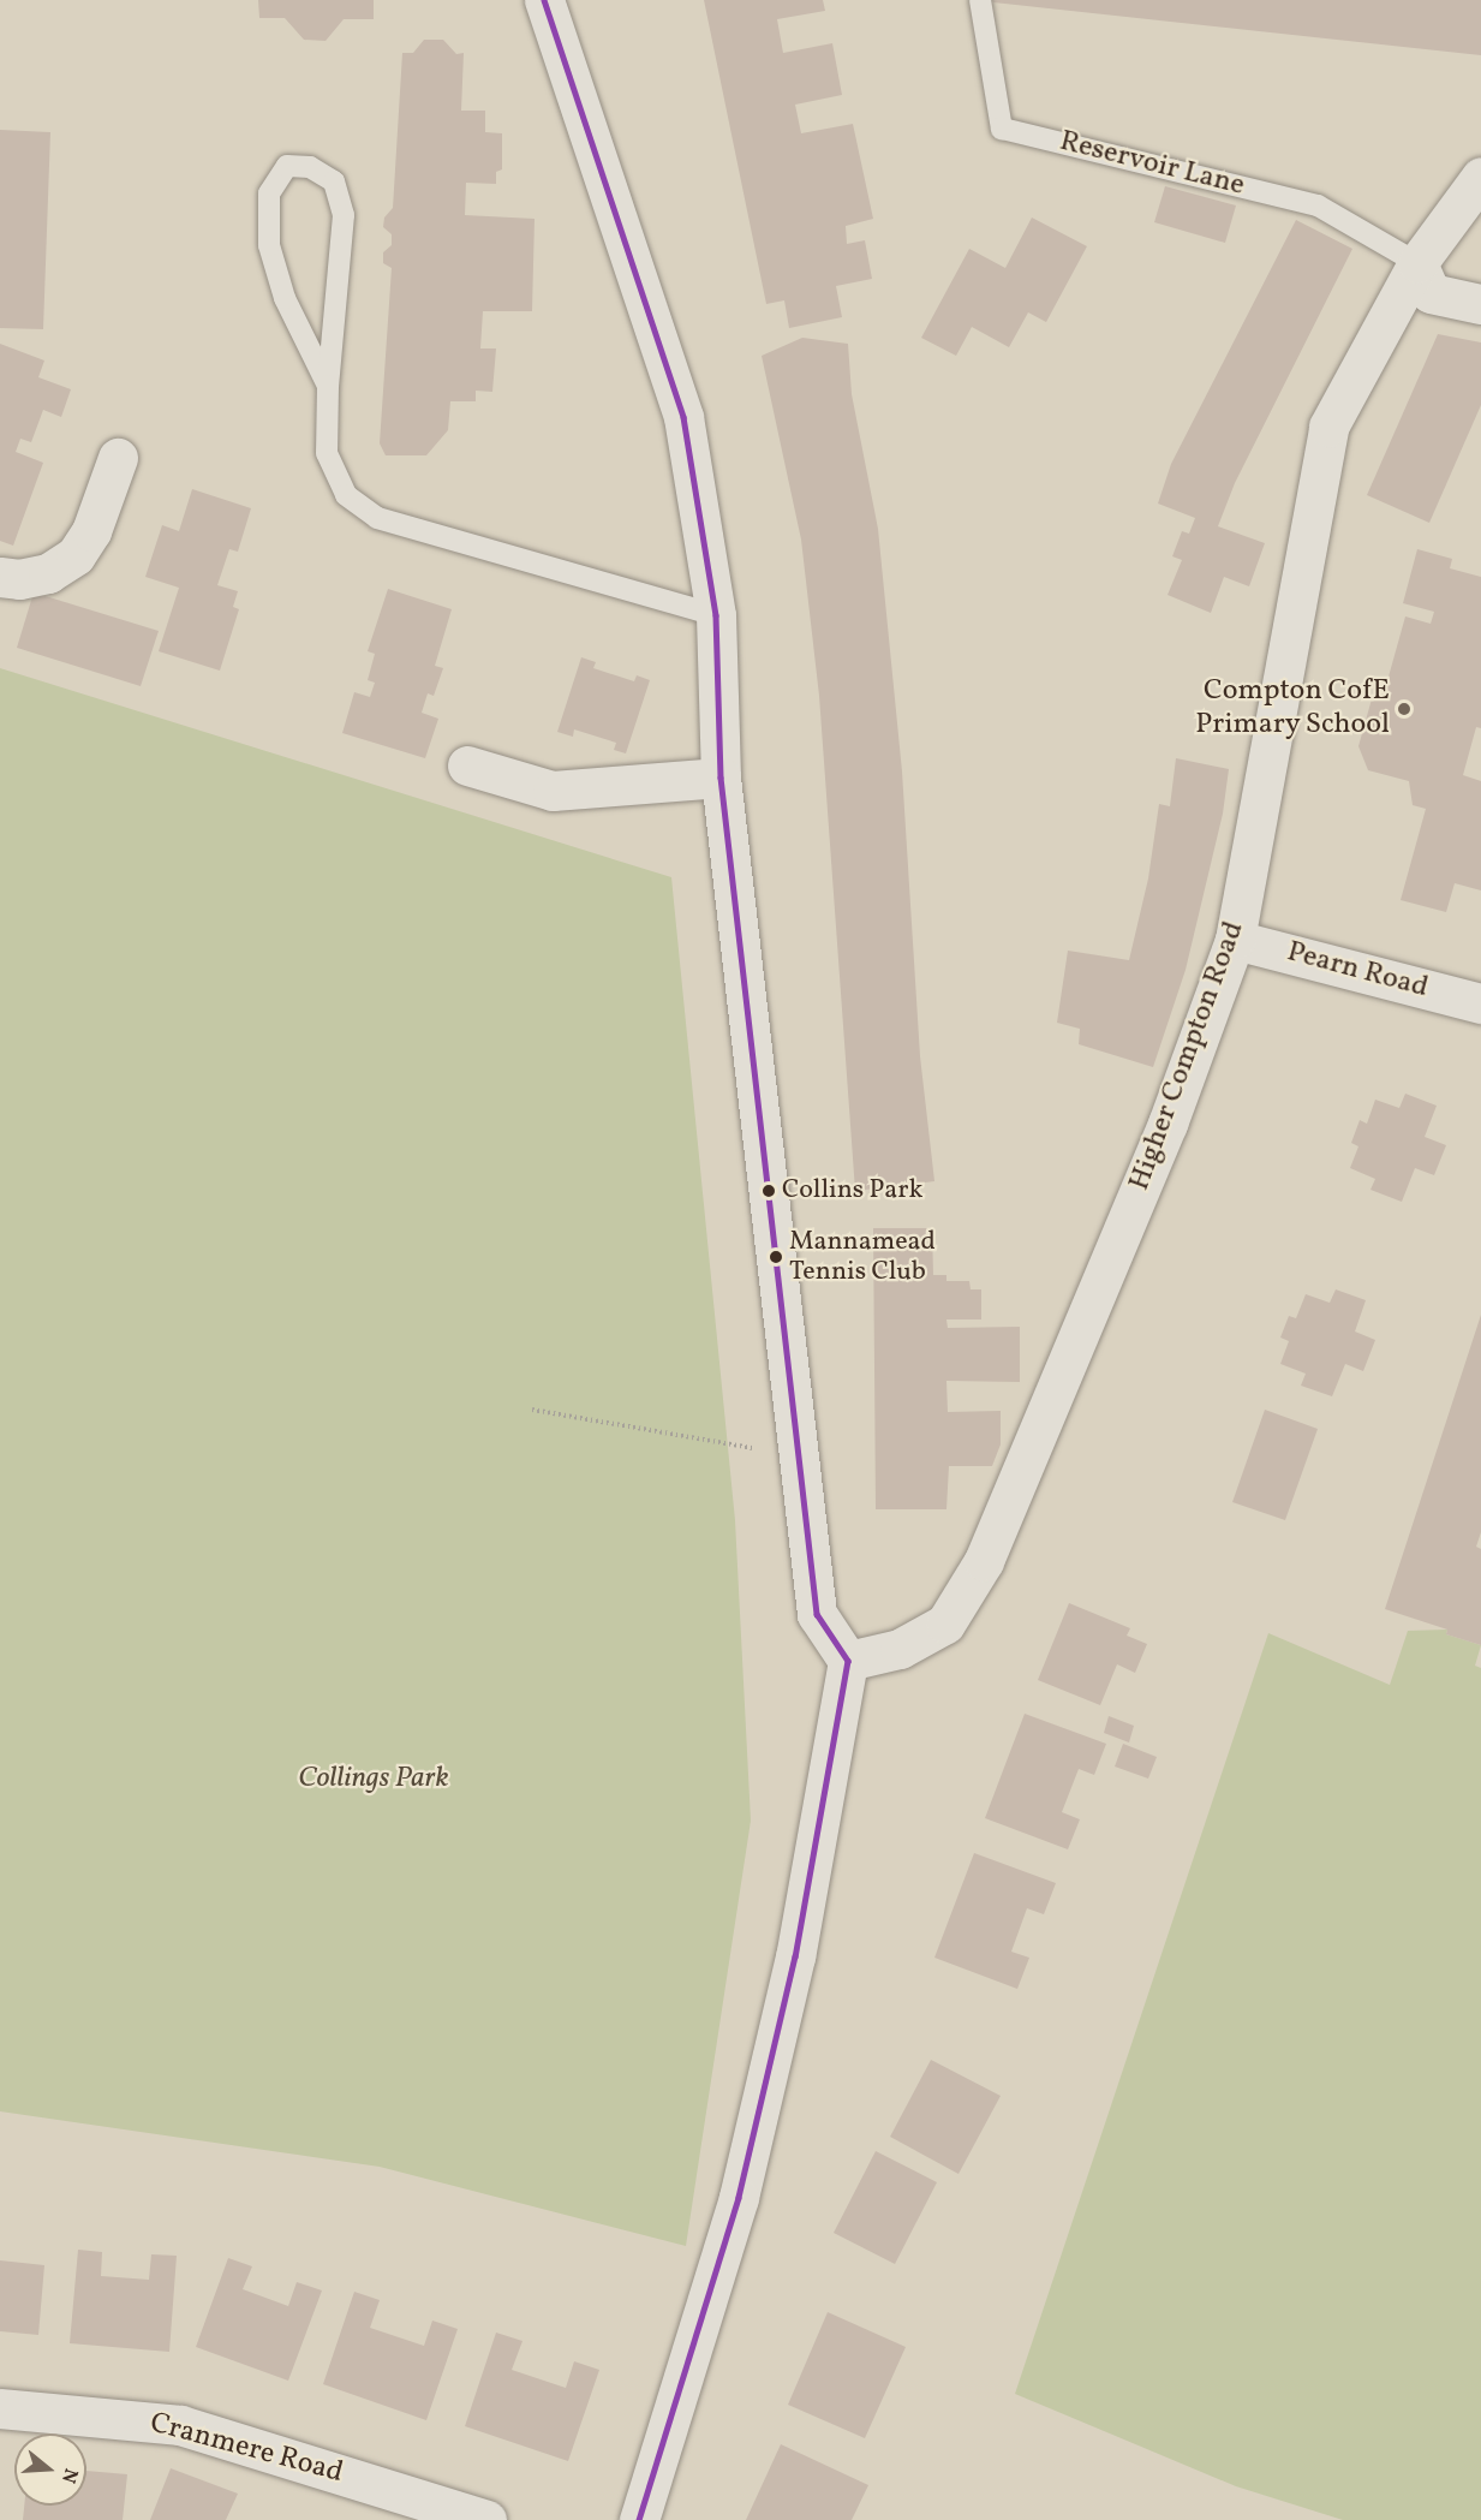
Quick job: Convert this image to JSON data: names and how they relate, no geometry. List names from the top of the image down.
{
  "streets": {
    "street": ["Pearn Road", "Higher Compton Road", "Cranmere Road"],
    "lane": ["Reservoir Lane"]
  },
  "crossings": [
    ["Reservoir Lane", "Higher Compton Road"],
    ["Pearn Road", "Higher Compton Road"]
  ],
  "parks": ["Collings Park"],
  "places": ["Compton CofE Primary School", "Collins Park", "Mannamead Tennis Club"],
  "north": "right"
}
